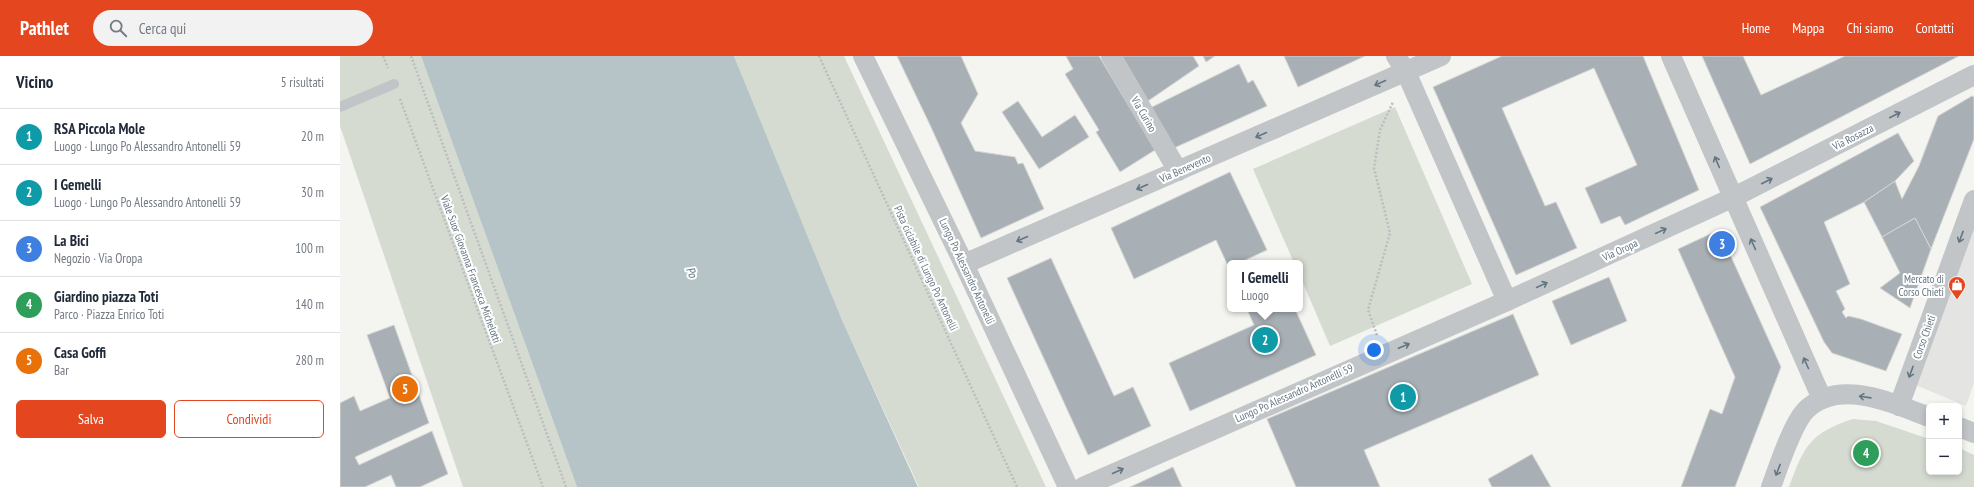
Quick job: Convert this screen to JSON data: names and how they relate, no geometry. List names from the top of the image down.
{
  "streets": {
    "street": [
      "Via Curino",
      "Via Rosazza",
      "Via Benevento",
      "Via Oropa",
      "Lungo Po Alessandro Antonelli",
      "Corso Chieti",
      "Lungo Po Alessandro Antonelli 59"
    ],
    "path": ["Pista ciclabile di Lungo Po Antonelli", "Viale Suor Giovanna Francesca Michelotti"]
  },
  "crossings": [
    ["Via Curino", "Via Benevento"],
    ["Via Rosazza", "Via Oropa"],
    ["Via Benevento", "Lungo Po Alessandro Antonelli"],
    ["Via Oropa", "Lungo Po Alessandro Antonelli 59"]
  ],
  "one_way": [
    "Via Rosazza",
    "Via Benevento",
    "Via Oropa",
    "Corso Chieti",
    "Lungo Po Alessandro Antonelli 59"
  ],
  "water": ["Po"],
  "places": {
    "shop": ["Mercato di Corso Chieti"]
  },
  "page": {
    "header": "Pathlet",
    "search": "Cerca qui",
    "nav": [
      "Home",
      "Mappa",
      "Chi siamo",
      "Contatti"
    ],
    "heading": ["Vicino", "5 risultati"],
    "list": [
      {
        "mark": "1",
        "name": "RSA Piccola Mole",
        "note": "Luogo · Lungo Po Alessandro Antonelli 59",
        "value": "20 m"
      },
      {
        "mark": "2",
        "name": "I Gemelli",
        "note": "Luogo · Lungo Po Alessandro Antonelli 59",
        "value": "30 m"
      },
      {
        "mark": "3",
        "name": "La Bici",
        "note": "Negozio · Via Oropa",
        "value": "100 m"
      },
      {
        "mark": "4",
        "name": "Giardino piazza Toti",
        "note": "Parco · Piazza Enrico Toti",
        "value": "140 m"
      },
      {
        "mark": "5",
        "name": "Casa Goffi",
        "note": "Bar",
        "value": "280 m"
      }
    ],
    "pins": [
      "3",
      "2",
      "5",
      "1",
      "4"
    ],
    "popup": ["I Gemelli", "Luogo"],
    "buttons": ["Salva", "Condividi"],
    "map_buttons": ["+", "−"]
  }
}
